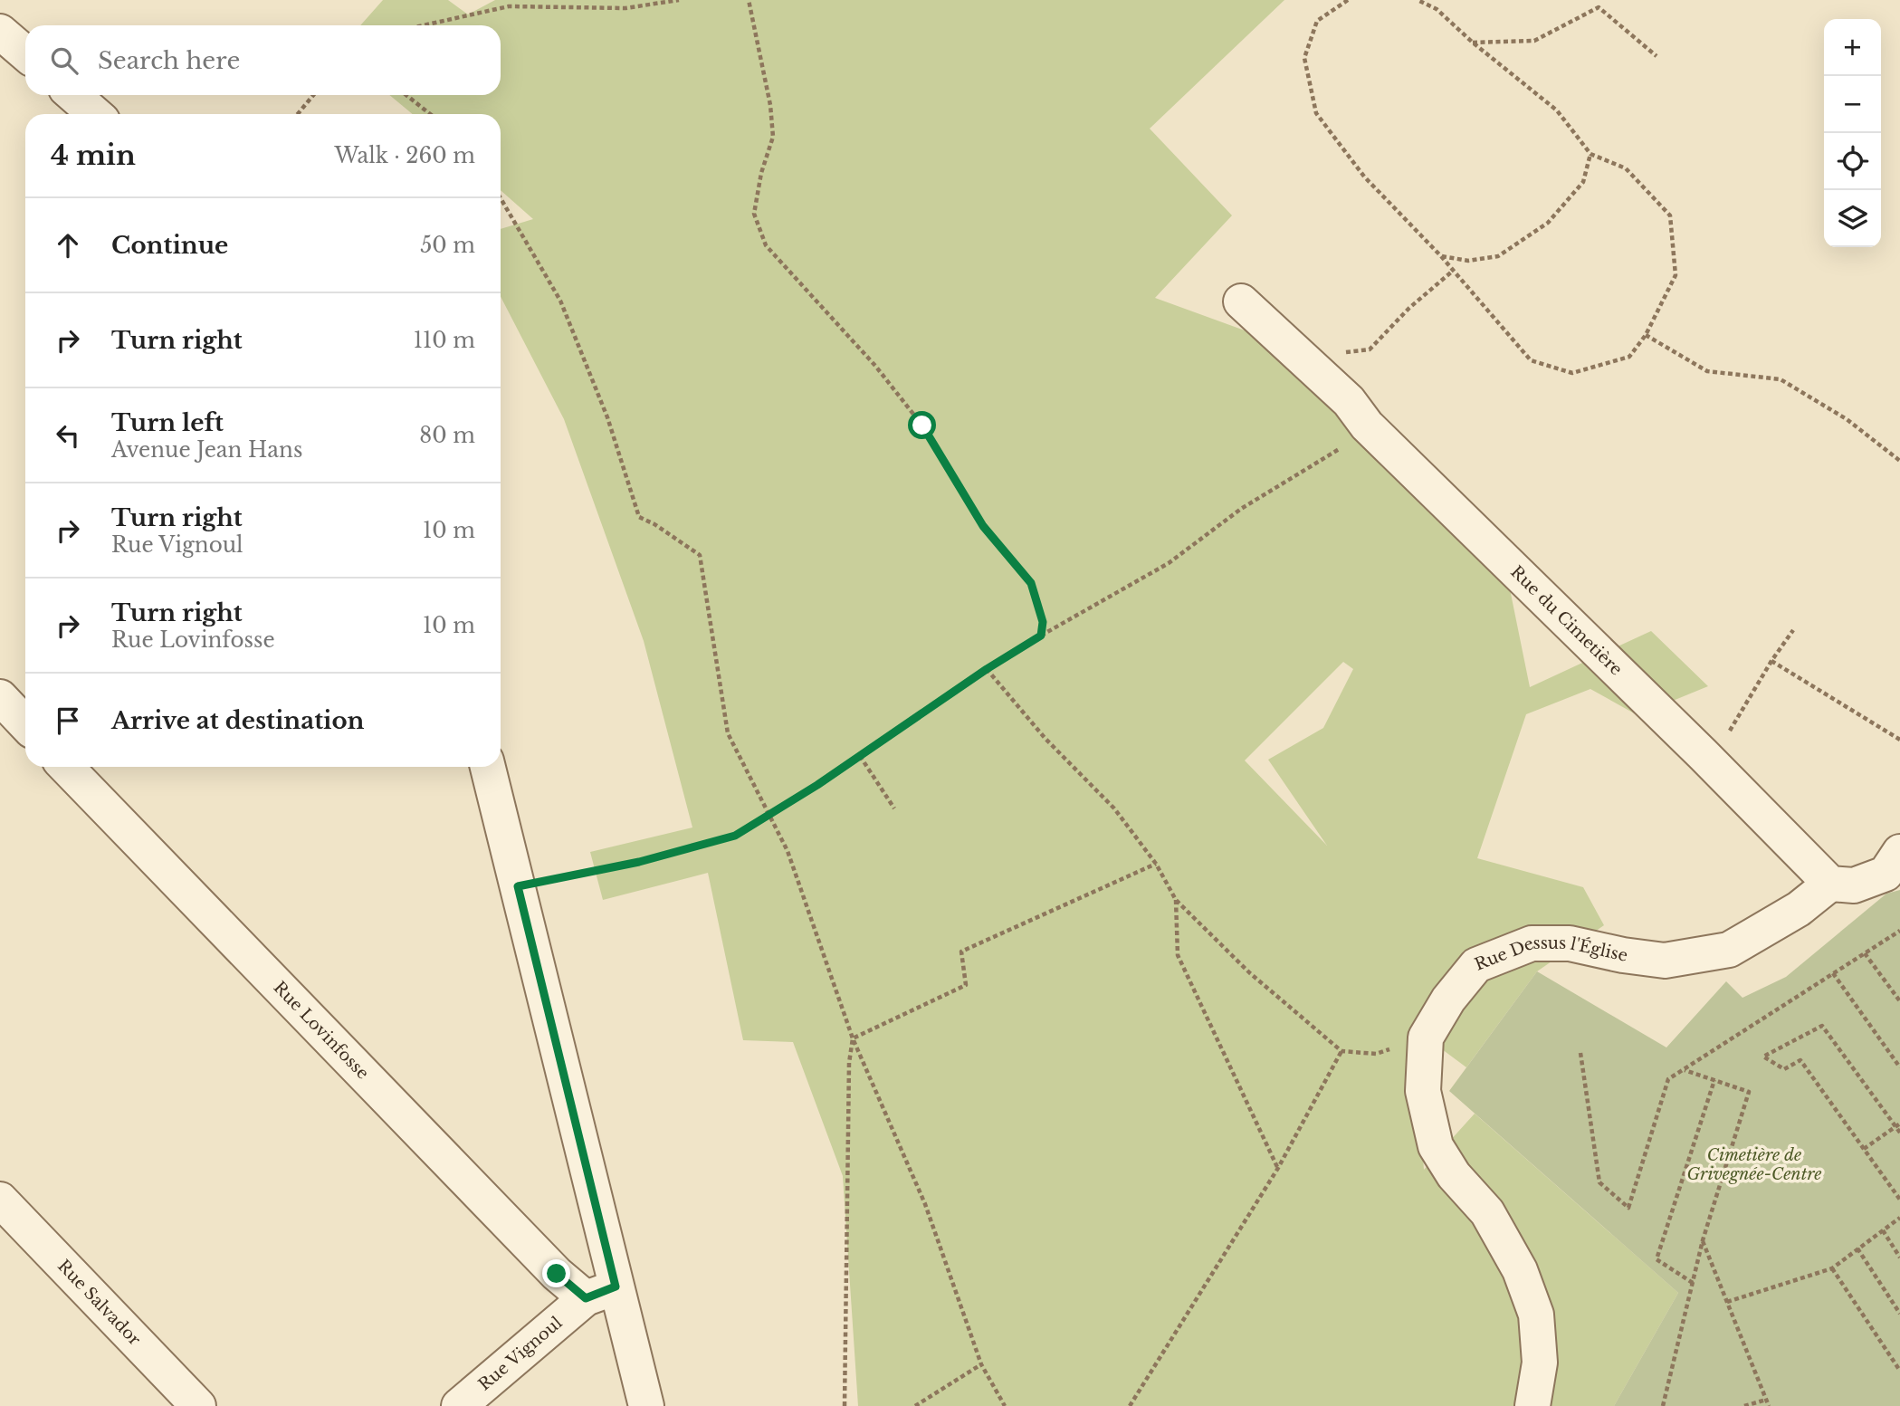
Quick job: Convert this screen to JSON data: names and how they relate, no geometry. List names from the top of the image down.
{
  "streets": {
    "street": [
      "Rue du Cimetière",
      "Rue Dessus l'Église",
      "Rue Lovinfosse",
      "Rue Salvador",
      "Rue Vignoul"
    ]
  },
  "crossings": [
    ["Rue du Cimetière", "Rue Dessus l'Église"],
    ["Rue Lovinfosse", "Rue Vignoul"]
  ],
  "parks": ["Cimetière de Grivegnée-Centre"],
  "page": {
    "map_buttons": ["+", "−"],
    "search": "Search here",
    "heading": ["4 min", "Walk · 260 m"],
    "list": [
      ["Continue", "50 m"],
      ["Turn right", "110 m"],
      ["Turn left", "Avenue Jean Hans", "80 m"],
      ["Turn right", "Rue Vignoul", "10 m"],
      ["Turn right", "Rue Lovinfosse", "10 m"],
      "Arrive at destination"
    ]
  }
}
